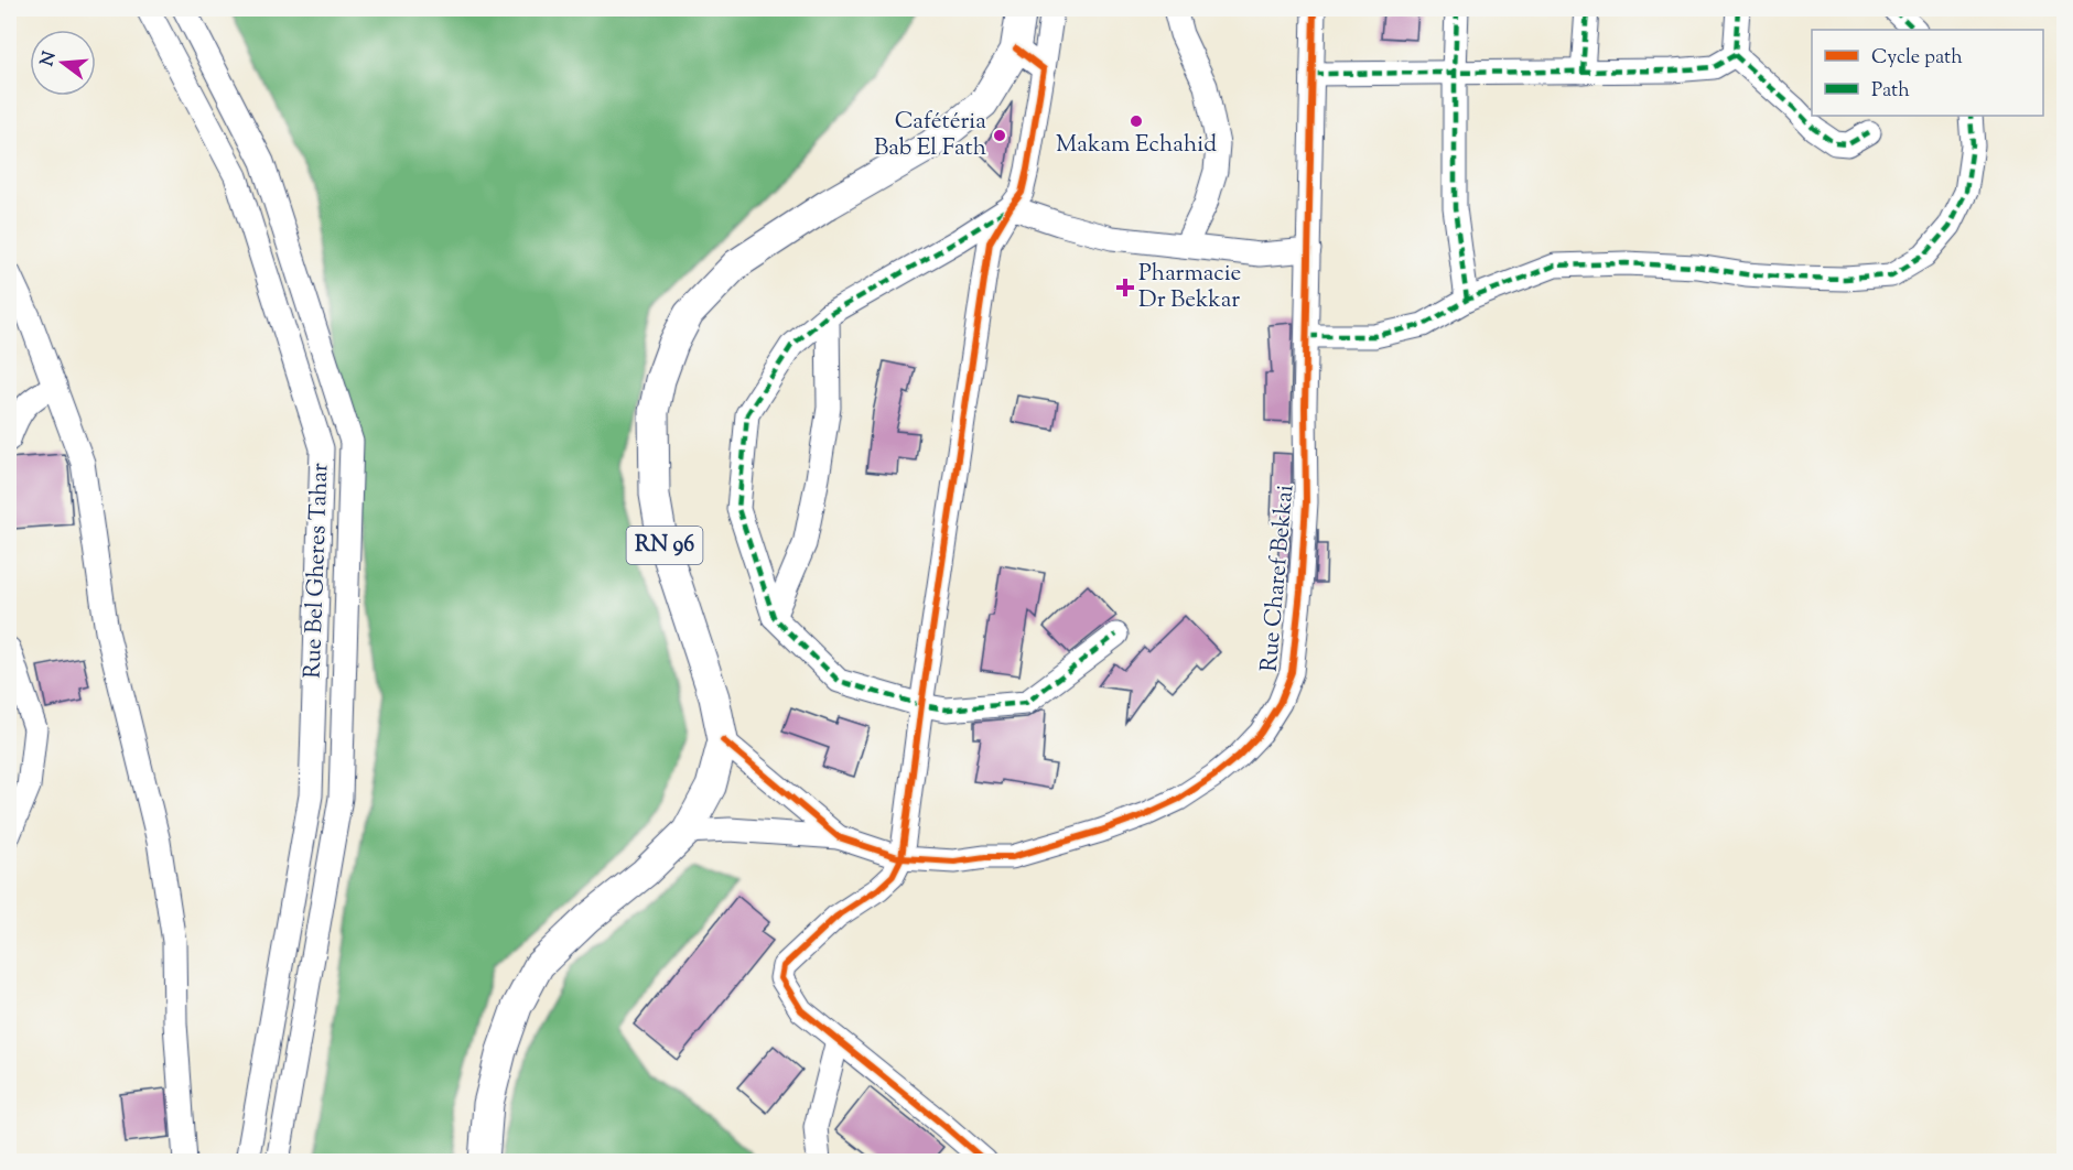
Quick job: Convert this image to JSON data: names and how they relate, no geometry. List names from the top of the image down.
{
  "streets": {
    "main road": ["RN 96"],
    "street": ["Rue Bel Gheres Tahar", "Rue Charef Bekkai"]
  },
  "crossings": [
    ["RN 96", "Rue Charef Bekkai"]
  ],
  "places": {
    "other": ["Makam Echahid", "Cafétéria Bab El Fath"],
    "health": ["Pharmacie Dr Bekkar"]
  },
  "legend": ["Cycle path", "Path"],
  "north": "left"
}
